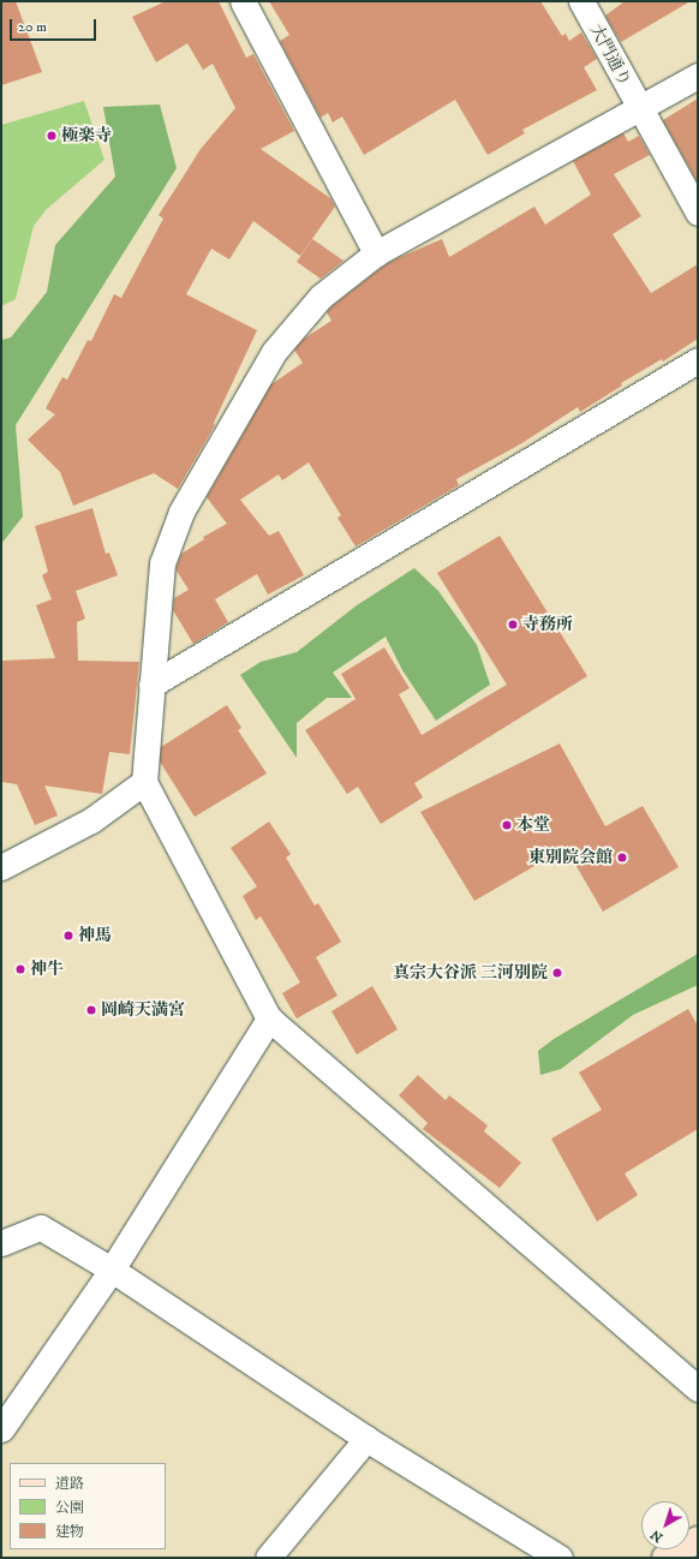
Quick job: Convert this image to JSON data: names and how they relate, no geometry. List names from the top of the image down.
{
  "streets": {
    "street": ["大門通り"]
  },
  "places": [
    "極楽寺",
    "寺務所",
    "本堂",
    "東別院会館",
    "神馬",
    "神牛",
    "真宗大谷派 三河別院",
    "岡崎天満宮"
  ],
  "legend": ["道路", "公園", "建物"],
  "scale_bar": "20 m",
  "north": "bottom left"
}
